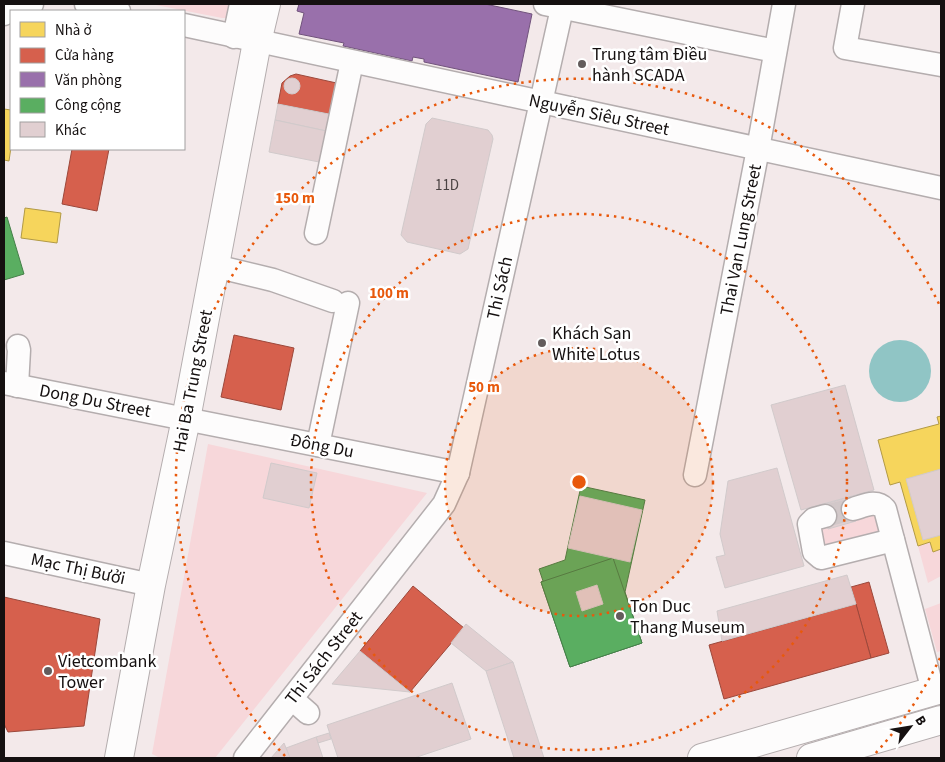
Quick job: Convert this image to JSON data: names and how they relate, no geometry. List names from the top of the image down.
{
  "streets": {
    "main road": ["Hai Ba Trung Street"],
    "street": [
      "Nguyễn Siêu Street",
      "Thai Van Lung Street",
      "Thi Sách",
      "Dong Du Street",
      "Đông Du",
      "Mạc Thị Bưởi",
      "Thi Sách Street"
    ]
  },
  "crossings": [
    ["Nguyễn Siêu Street", "Thai Van Lung Street"],
    ["Nguyễn Siêu Street", "Thi Sách"],
    ["Nguyễn Siêu Street", "Hai Ba Trung Street"],
    ["Thi Sách", "Đông Du"],
    ["Thi Sách", "Thi Sách Street"],
    ["Hai Ba Trung Street", "Dong Du Street"],
    ["Hai Ba Trung Street", "Đông Du"],
    ["Hai Ba Trung Street", "Mạc Thị Bưởi"],
    ["Dong Du Street", "Đông Du"]
  ],
  "places": [
    "Trung tâm Điều hành SCADA",
    "Khách Sạn White Lotus",
    "Ton Duc Thang Museum",
    "Vietcombank Tower"
  ],
  "house_numbers": ["11D"],
  "legend": [
    "Nhà ở",
    "Cửa hàng",
    "Văn phòng",
    "Công cộng",
    "Khác"
  ],
  "north": "top right",
  "rings": ["150 m", "100 m", "50 m"]
}
